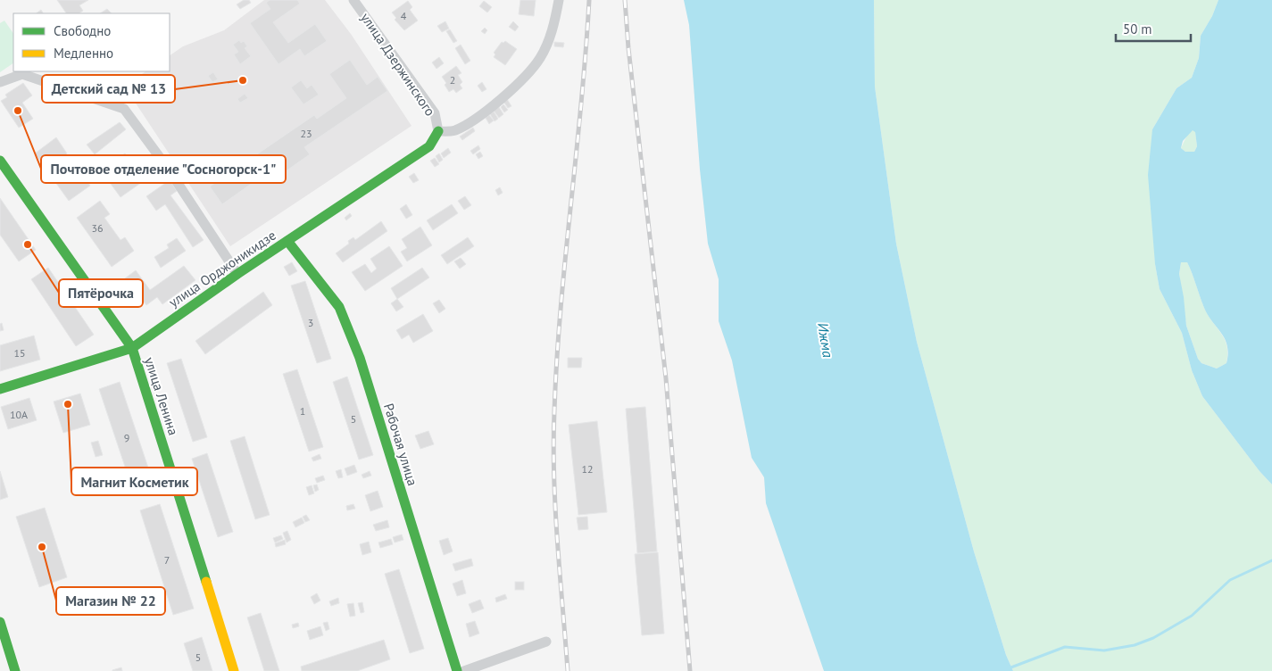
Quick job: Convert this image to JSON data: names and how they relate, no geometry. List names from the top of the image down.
{
  "streets": {
    "street": [
      "улица Дзержинского",
      "улица Орджоникидзе",
      "улица Ленина",
      "Рабочая улица"
    ]
  },
  "crossings": [
    ["улица Дзержинского", "улица Орджоникидзе"],
    ["улица Орджоникидзе", "улица Ленина"],
    ["улица Орджоникидзе", "Рабочая улица"]
  ],
  "water": ["Ижма"],
  "places": [
    "Детский сад № 13",
    "Почтовое отделение \"Сосногорск-1\"",
    "Пятёрочка",
    "Магнит Косметик",
    "Магазин № 22"
  ],
  "house_numbers": [
    "4",
    "2",
    "23",
    "36",
    "3",
    "15",
    "1",
    "10А",
    "5",
    "9",
    "12",
    "7",
    "5"
  ],
  "legend": ["Свободно", "Медленно"],
  "scale_bar": "50 m"
}
